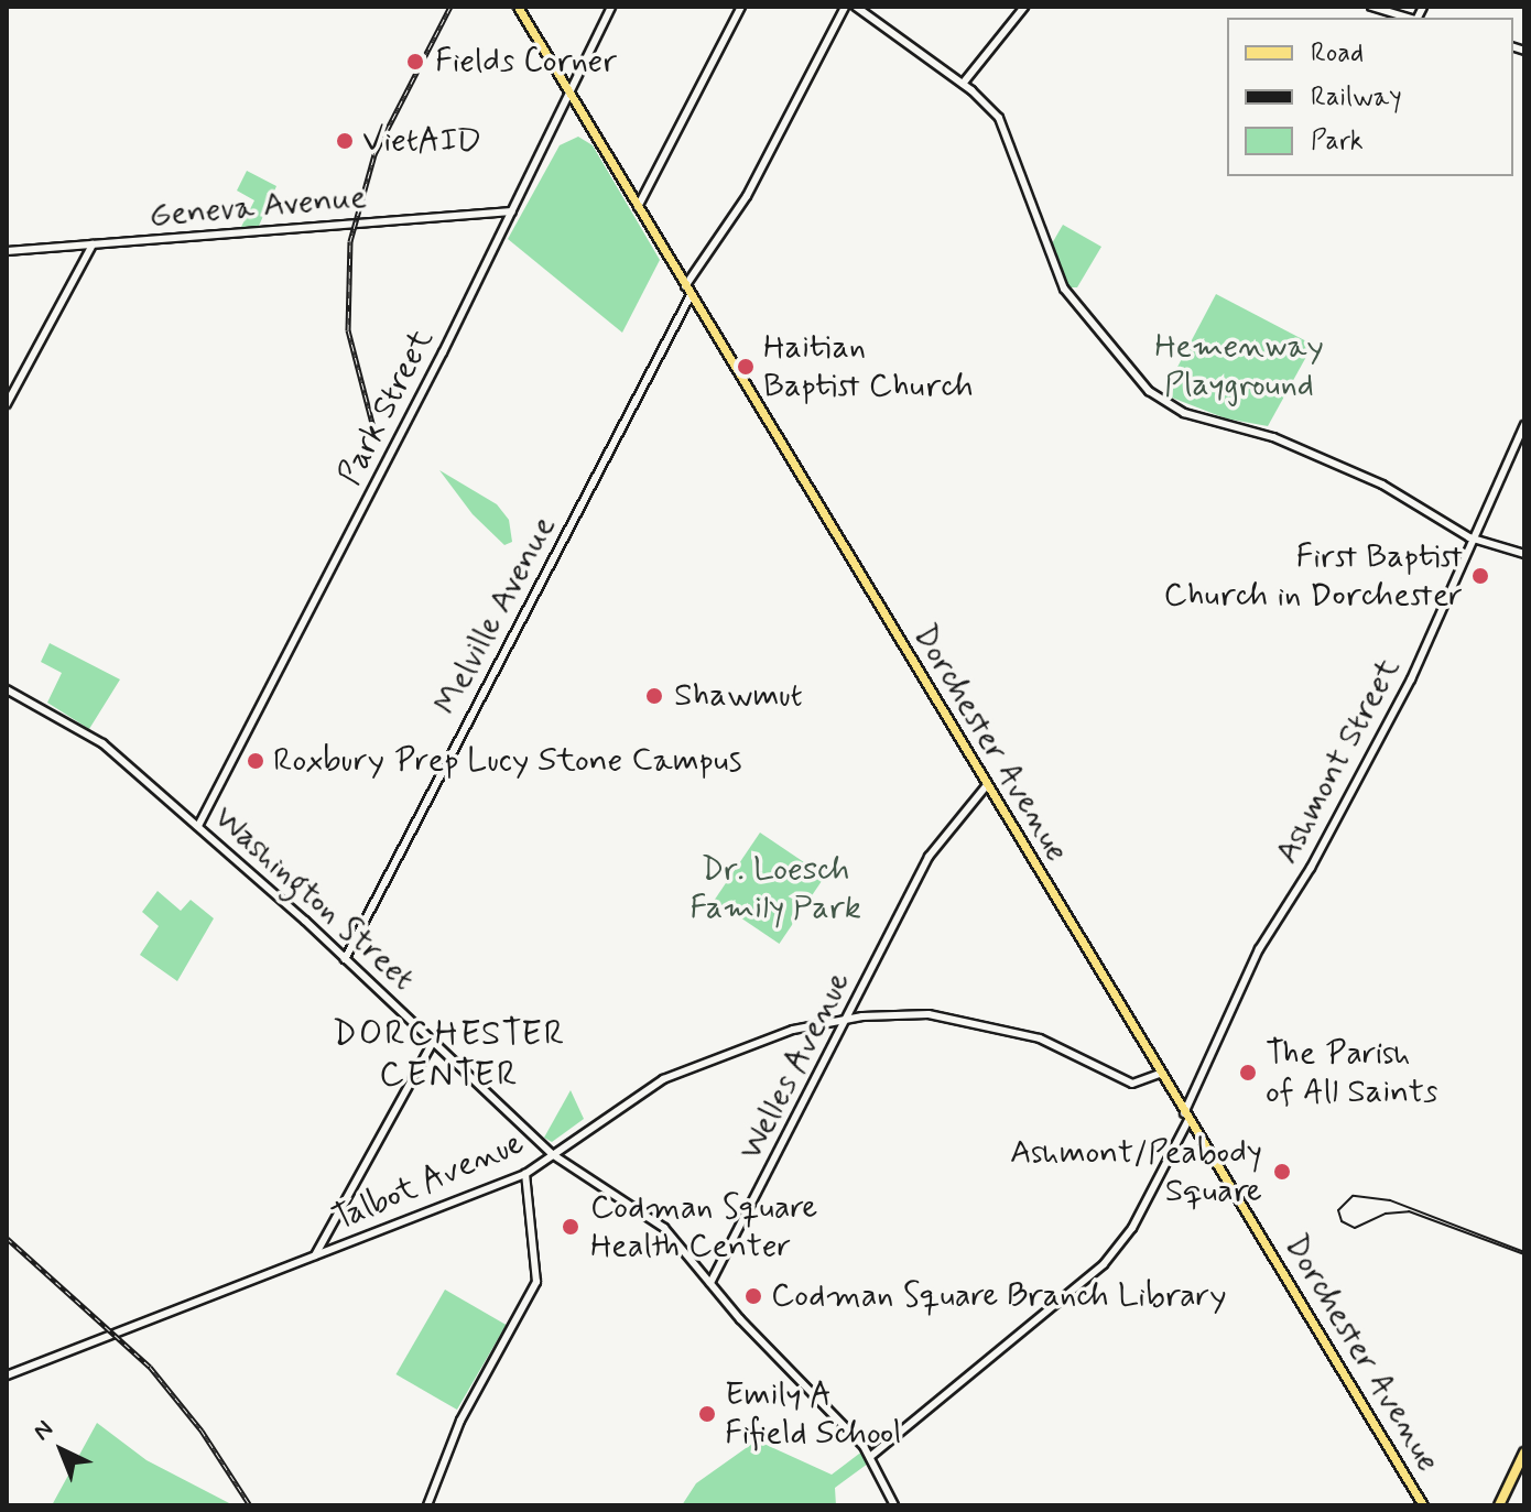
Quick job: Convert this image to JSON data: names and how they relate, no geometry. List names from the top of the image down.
{
  "streets": {
    "main road": [
      "Geneva Avenue",
      "Park Street",
      "Melville Avenue",
      "Dorchester Avenue",
      "Ashmont Street",
      "Washington Street",
      "Welles Avenue",
      "Talbot Avenue"
    ]
  },
  "crossings": [
    ["Geneva Avenue", "Park Street"],
    ["Park Street", "Dorchester Avenue"],
    ["Park Street", "Washington Street"],
    ["Melville Avenue", "Dorchester Avenue"],
    ["Melville Avenue", "Washington Street"],
    ["Dorchester Avenue", "Ashmont Street"],
    ["Dorchester Avenue", "Welles Avenue"],
    ["Dorchester Avenue", "Talbot Avenue"],
    ["Ashmont Street", "Washington Street"],
    ["Washington Street", "Welles Avenue"],
    ["Washington Street", "Talbot Avenue"],
    ["Welles Avenue", "Talbot Avenue"]
  ],
  "districts": ["DORCHESTER CENTER"],
  "parks": ["Hemenway Playground", "Dr. Loesch Family Park"],
  "places": [
    "Fields Corner",
    "VietAID",
    "Haitian Baptist Church",
    "First Baptist Church in Dorchester",
    "Shawmut",
    "Roxbury Prep Lucy Stone Campus",
    "The Parish of All Saints",
    "Ashmont/Peabody Square",
    "Codman Square Health Center",
    "Codman Square Branch Library",
    "Emily A Fifield School"
  ],
  "legend": ["Road", "Railway", "Park"],
  "north": "top left"
}
